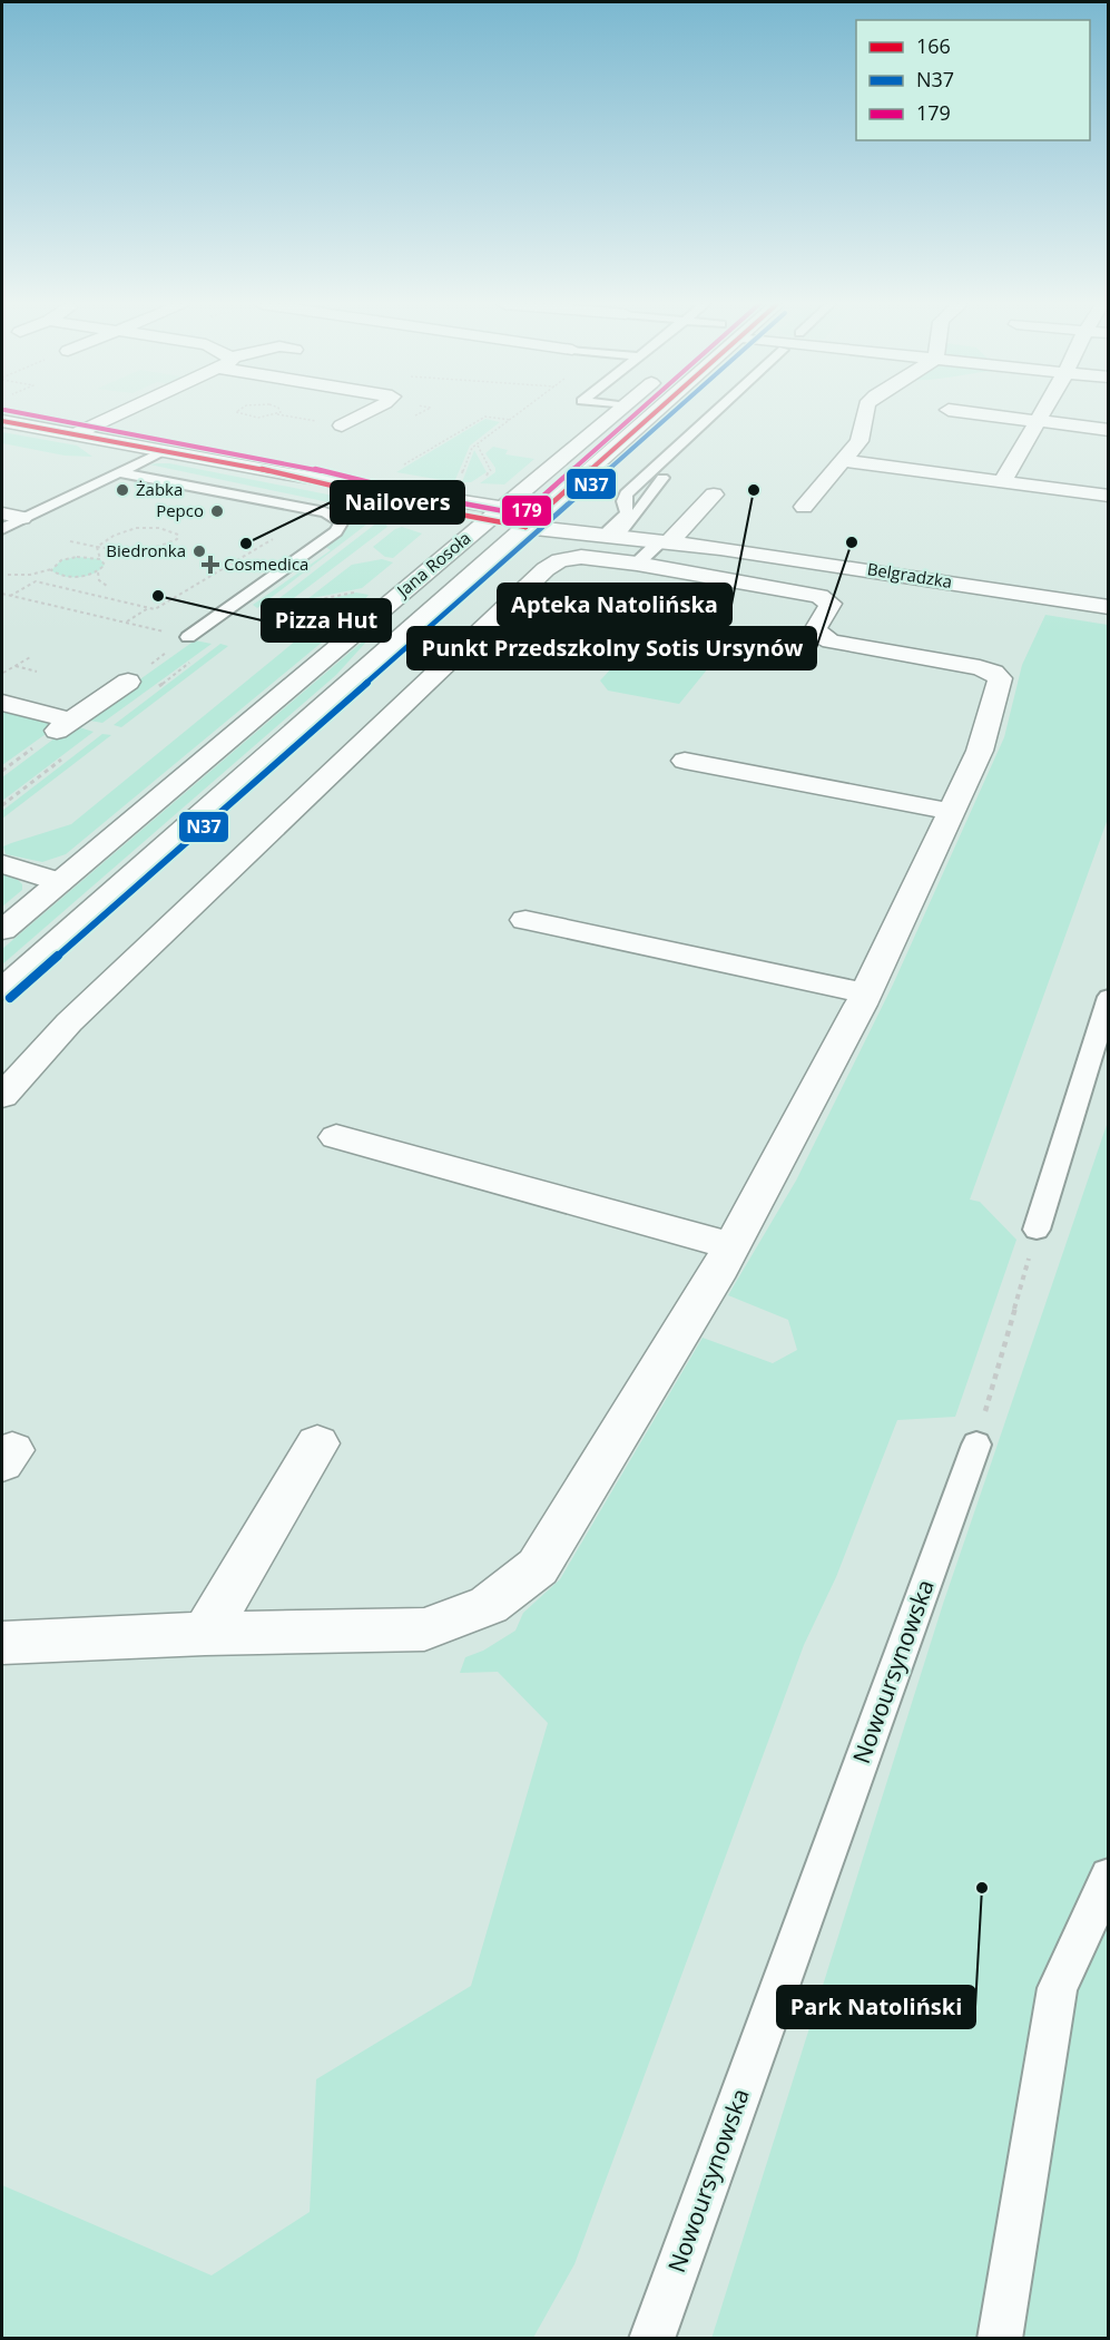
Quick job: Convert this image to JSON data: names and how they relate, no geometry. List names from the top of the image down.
{
  "streets": {
    "street": ["Jana Rosoła", "Belgradzka"],
    "lane": ["Nowoursynowska"]
  },
  "crossings": [
    ["Jana Rosoła", "Belgradzka"]
  ],
  "places": {
    "other": [
      "Żabka",
      "Apteka Natolińska",
      "Pepco",
      "Punkt Przedszkolny Sotis Ursynów",
      "Nailovers",
      "Biedronka",
      "Pizza Hut",
      "Park Natoliński"
    ],
    "health": ["Cosmedica"]
  },
  "lines": ["transit line 166", "transit line N37", "transit line 179"],
  "legend": ["166", "N37", "179"]
}
